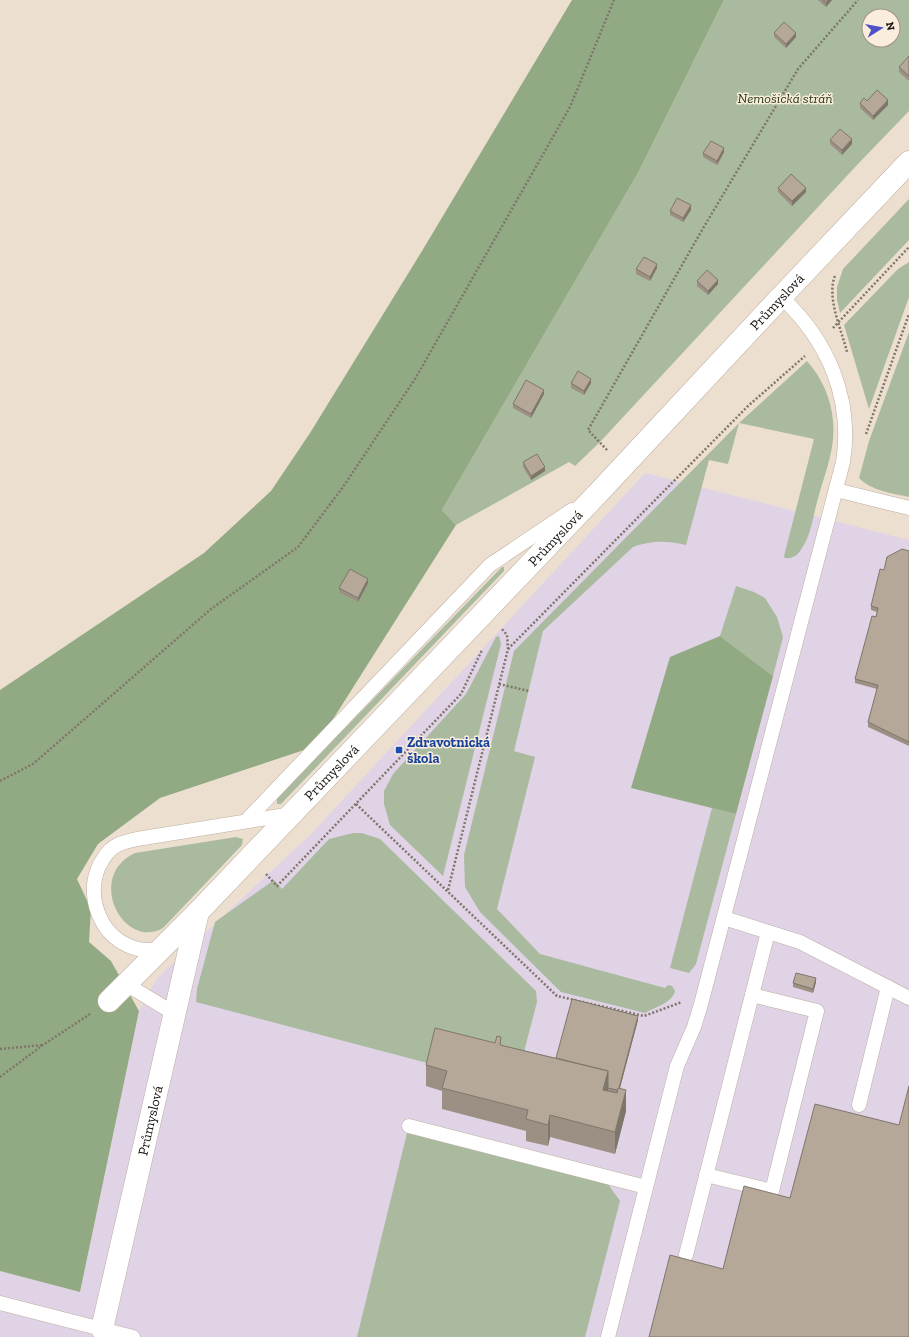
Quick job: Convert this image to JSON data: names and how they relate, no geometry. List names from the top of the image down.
{
  "streets": {
    "street": ["Průmyslová"]
  },
  "parks": ["Nemošická stráň"],
  "places": {
    "transit": ["Zdravotnická škola"]
  },
  "north": "right"
}
